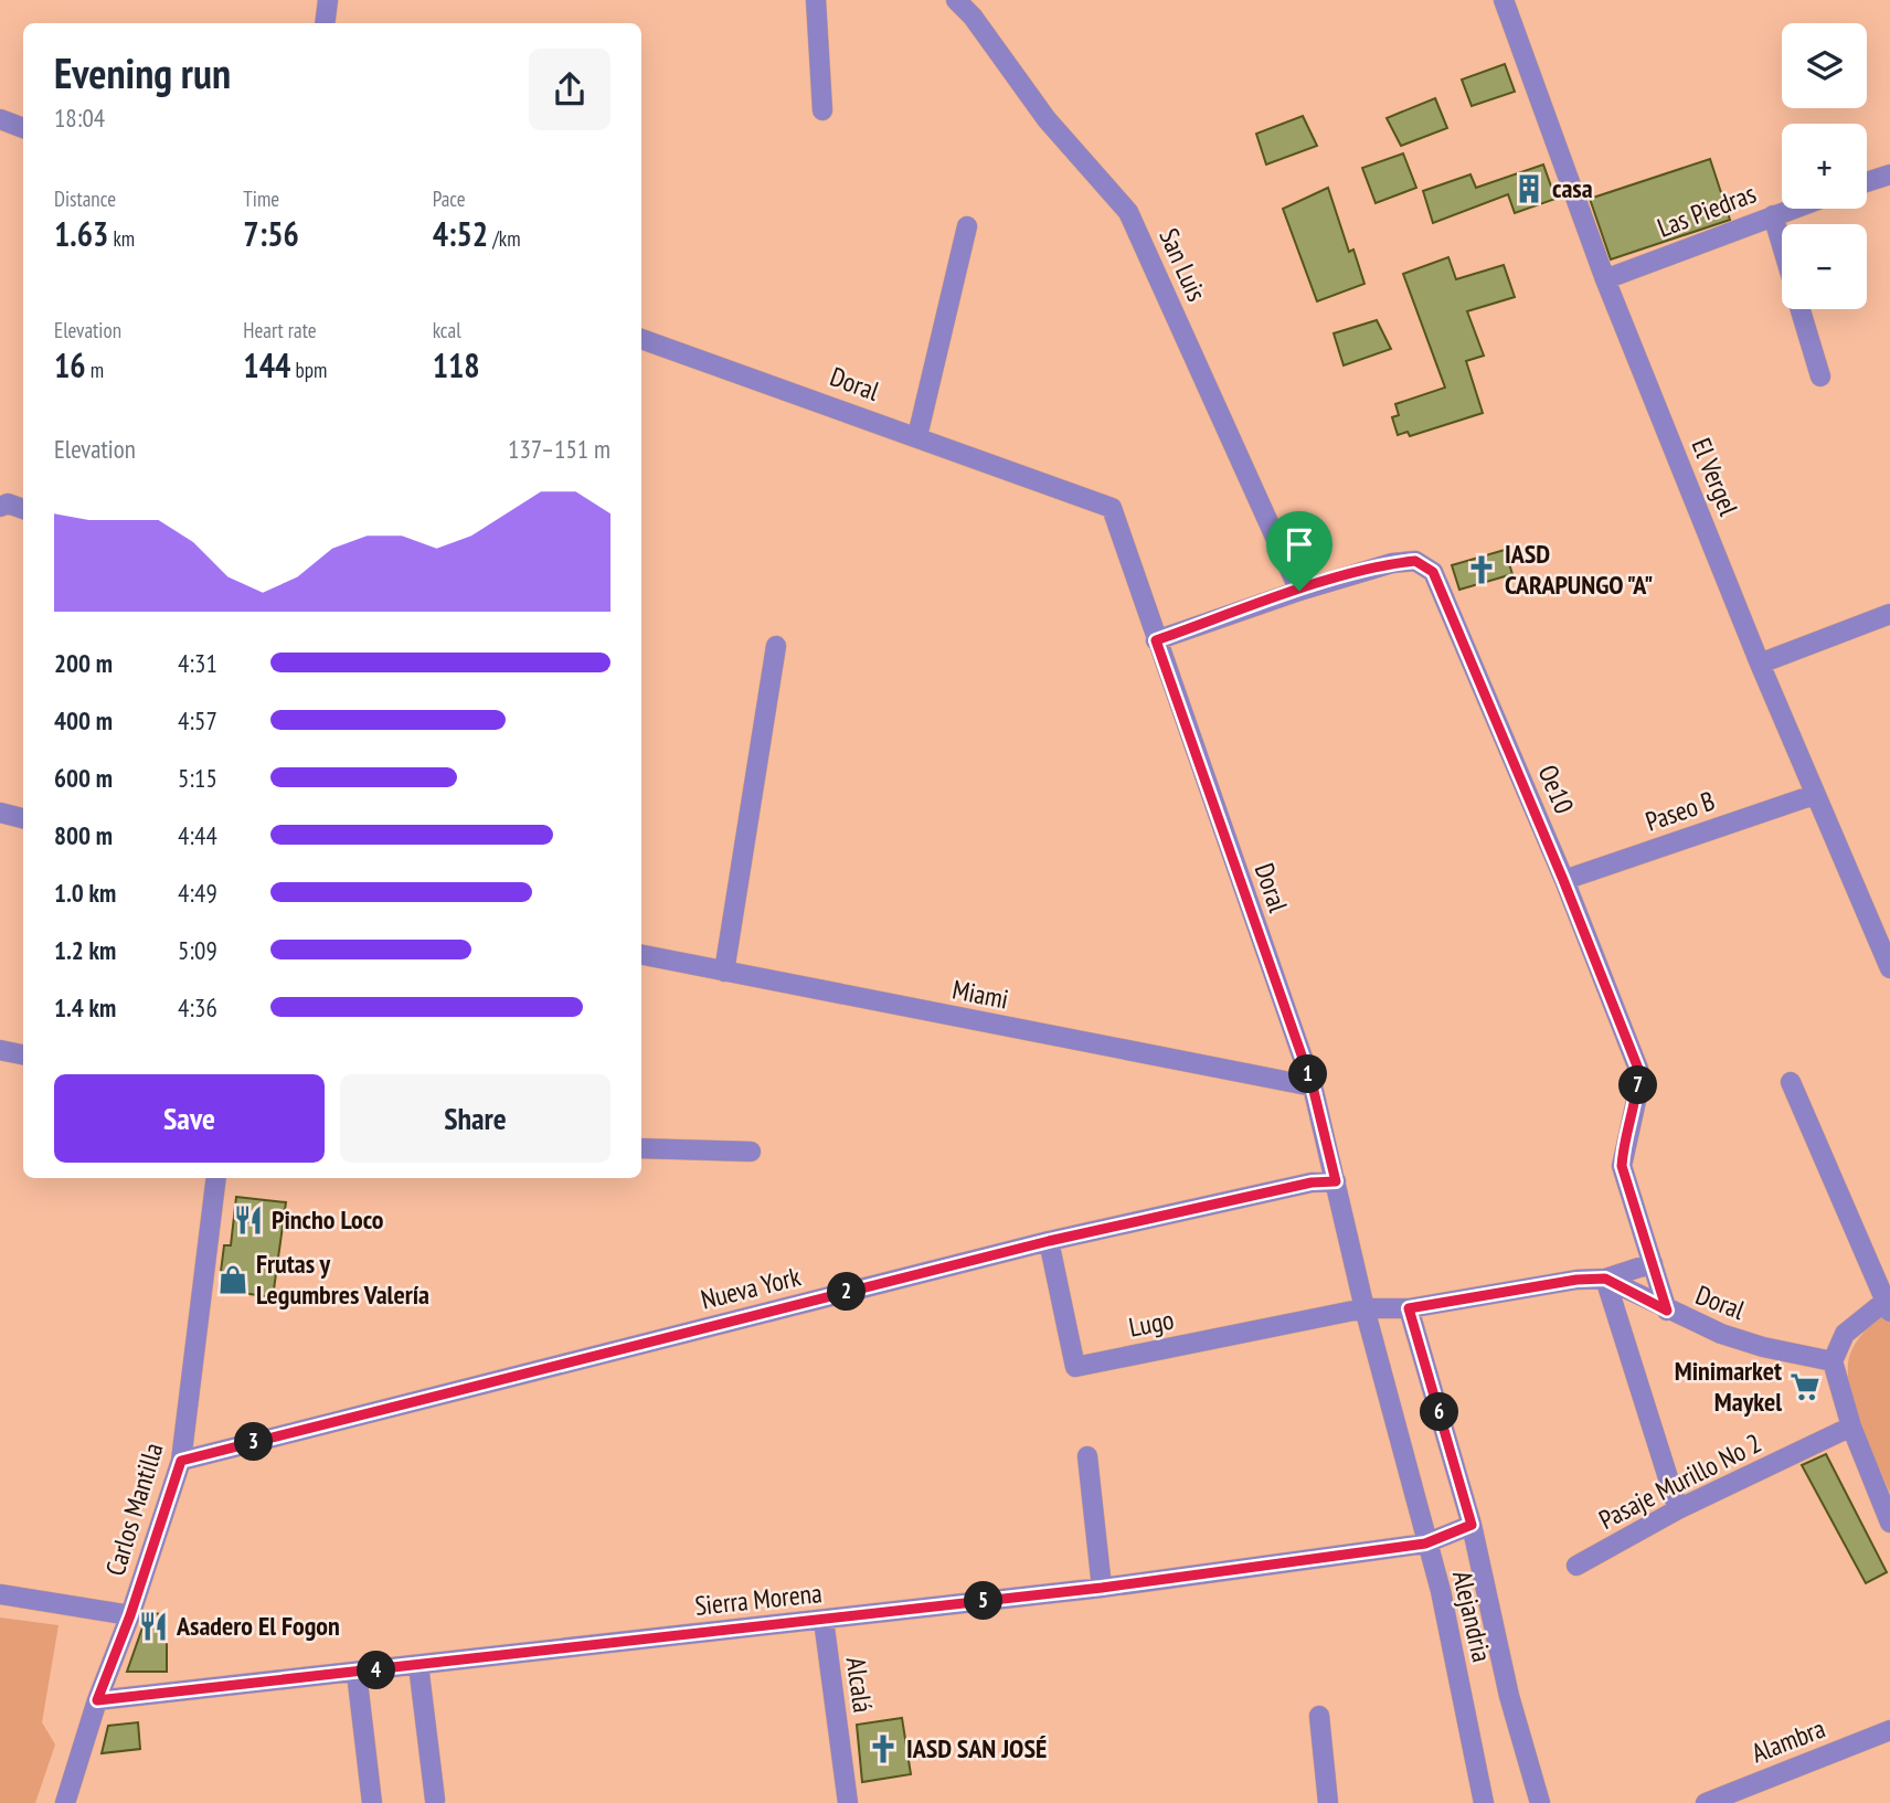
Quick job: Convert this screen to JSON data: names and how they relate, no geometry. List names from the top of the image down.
{
  "streets": {
    "street": [
      "Las Piedras",
      "San Luis",
      "Doral",
      "El Vergel",
      "Oe10",
      "Paseo B",
      "Miami",
      "Nueva York",
      "Lugo",
      "Pasaje Murillo No 2",
      "Carlos Mantilla",
      "Sierra Morena",
      "Alejandria",
      "Alcalá",
      "Alambra"
    ]
  },
  "crossings": [
    ["Las Piedras", "El Vergel"],
    ["San Luis", "Oe10"],
    ["Doral", "Oe10"],
    ["Doral", "Miami"],
    ["Doral", "Nueva York"],
    ["Doral", "Lugo"],
    ["Doral", "Alejandria"],
    ["El Vergel", "Paseo B"],
    ["Oe10", "Paseo B"],
    ["Nueva York", "Lugo"],
    ["Nueva York", "Carlos Mantilla"],
    ["Lugo", "Alejandria"],
    ["Carlos Mantilla", "Sierra Morena"],
    ["Sierra Morena", "Alejandria"],
    ["Sierra Morena", "Alcalá"]
  ],
  "places": {
    "building": ["casa"],
    "church": ["IASD CARAPUNGO \"A\"", "IASD SAN JOSÉ"],
    "restaurant": ["Pincho Loco", "Asadero El Fogon"],
    "shop": ["Frutas y Legumbres Valería"],
    "supermarket": ["Minimarket Maykel"]
  },
  "page": {
    "map_buttons": ["+", "−"],
    "heading": ["Evening run", "18:04"],
    "stats": [
      ["Distance", "1.63 km"],
      ["Time", "7:56"],
      ["Pace", "4:52 /km"],
      ["Elevation", "16 m"],
      ["Heart rate", "144 bpm"],
      ["kcal", "118"]
    ],
    "chart": ["Elevation", "137–151 m"],
    "list": [
      {
        "name": "200 m",
        "note": "4:31"
      },
      {
        "name": "400 m",
        "note": "4:57"
      },
      {
        "name": "600 m",
        "note": "5:15"
      },
      {
        "name": "800 m",
        "note": "4:44"
      },
      {
        "name": "1.0 km",
        "note": "4:49"
      },
      {
        "name": "1.2 km",
        "note": "5:09"
      },
      {
        "name": "1.4 km",
        "note": "4:36"
      }
    ],
    "pins": [
      "1",
      "7",
      "2",
      "6",
      "3",
      "5",
      "4"
    ],
    "buttons": ["Save", "Share"]
  }
}
